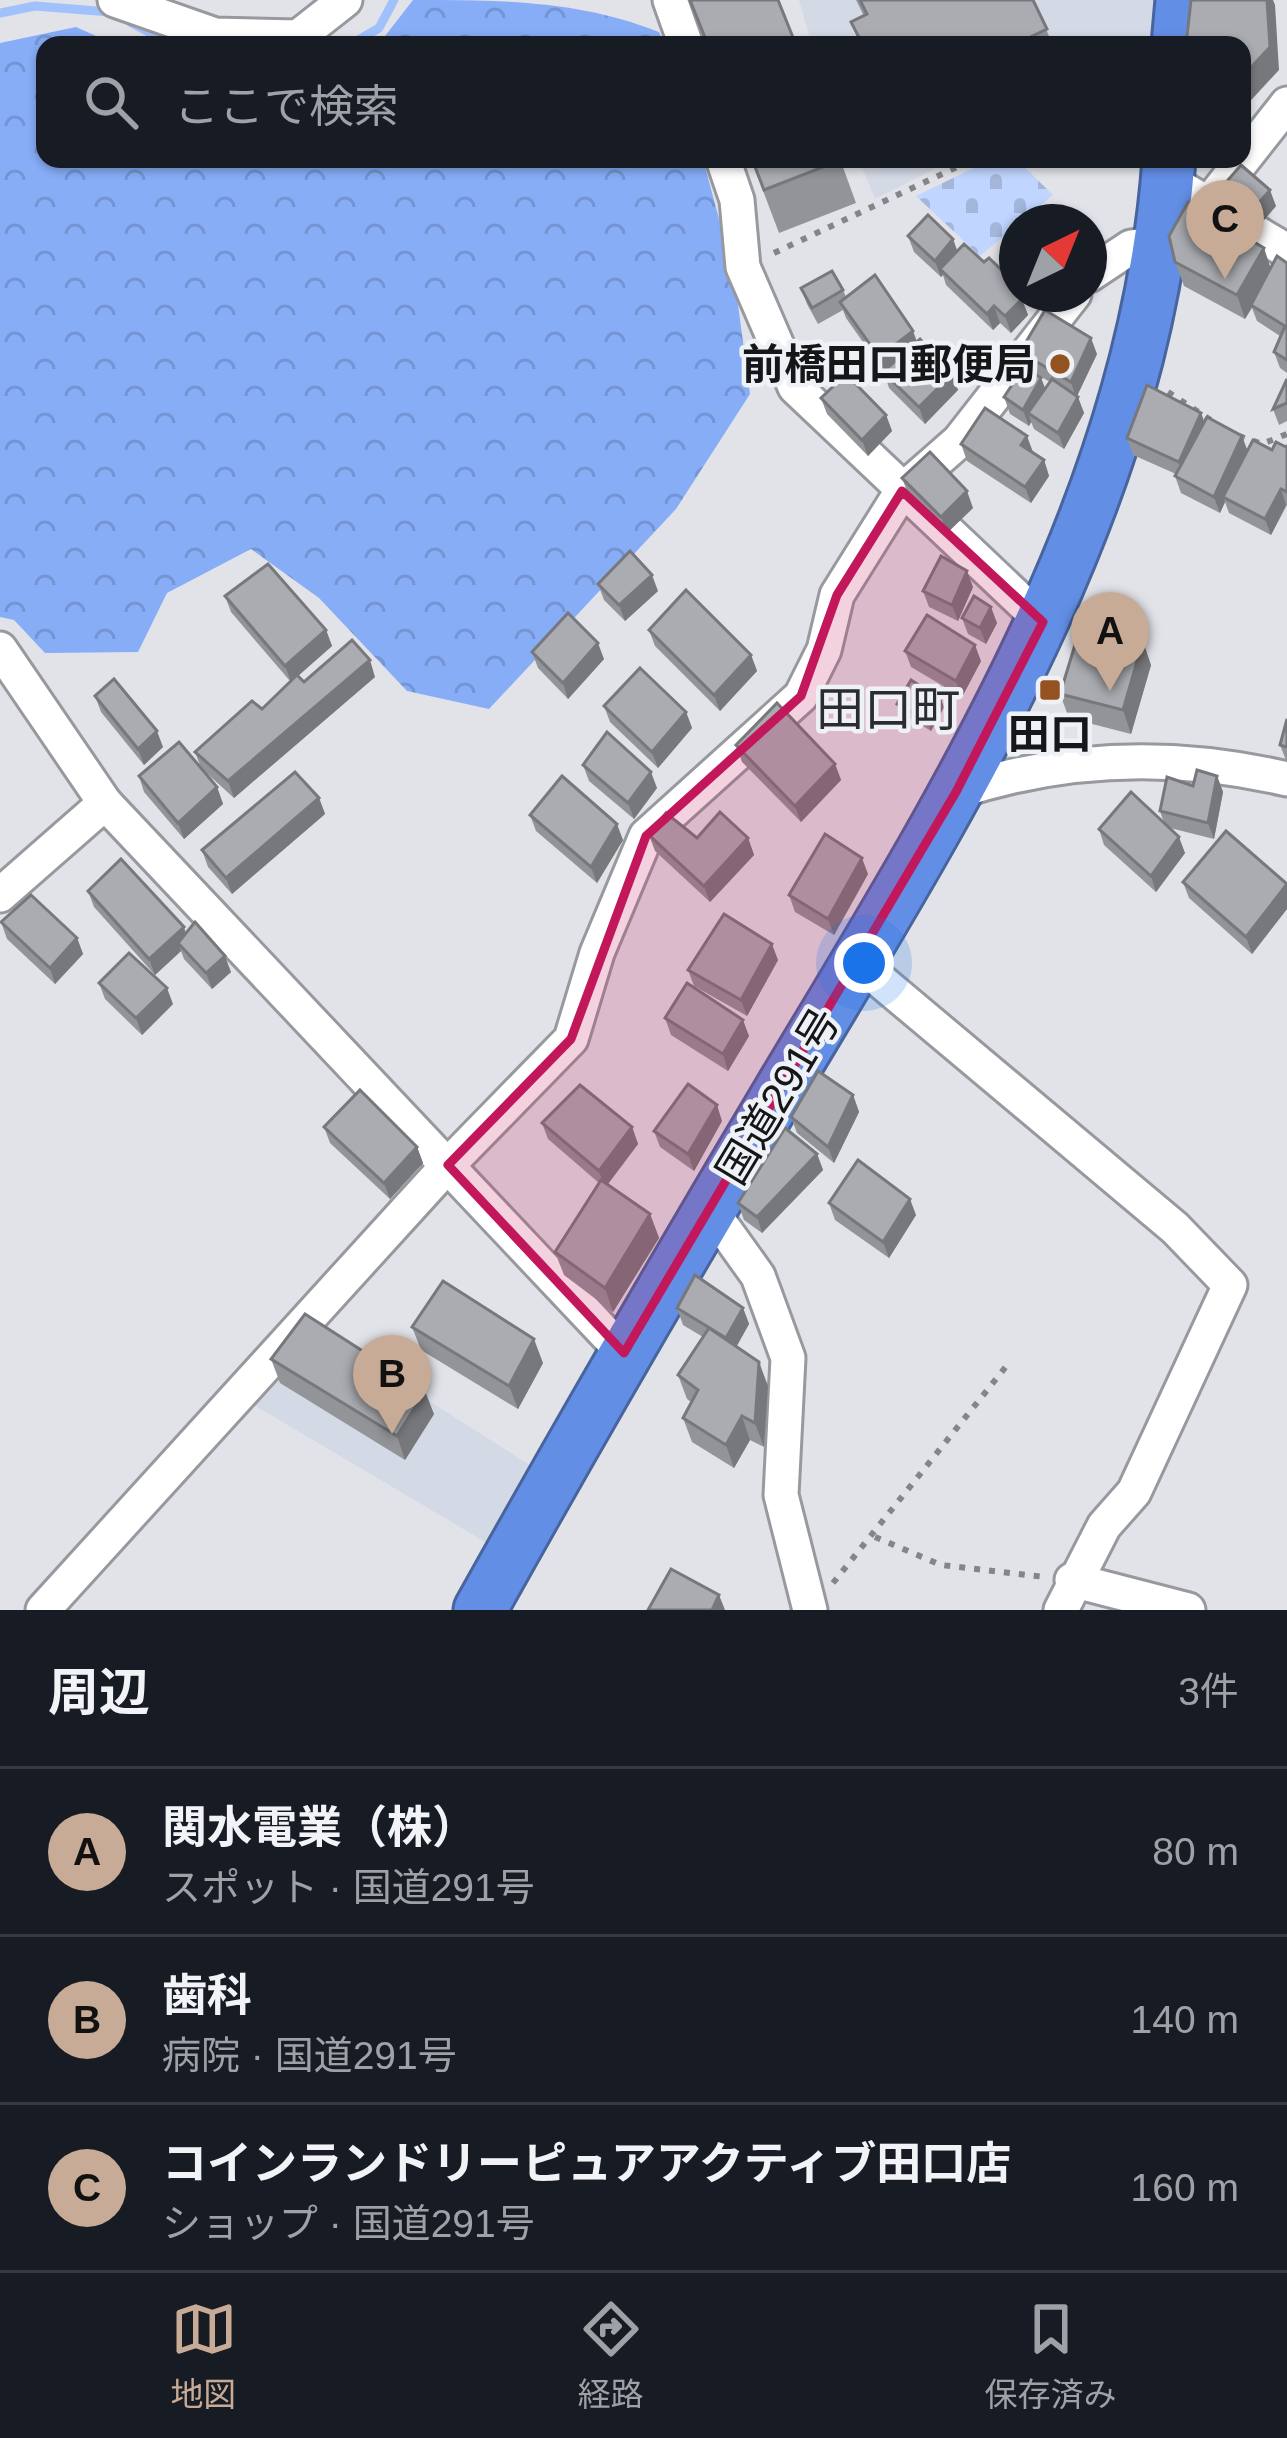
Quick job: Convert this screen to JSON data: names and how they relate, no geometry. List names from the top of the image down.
{
  "streets": {
    "highway": ["国道291号"]
  },
  "districts": ["田口町"],
  "places": {
    "other": ["前橋田口郵便局"],
    "transit": ["田口"]
  },
  "north": "top right",
  "page": {
    "search": "ここで検索",
    "pins": ["C", "A", "B"],
    "heading": ["周辺", "3件"],
    "list": [
      {
        "mark": "A",
        "name": "関水電業（株）",
        "note": "スポット · 国道291号",
        "value": "80 m"
      },
      {
        "mark": "B",
        "name": "歯科",
        "note": "病院 · 国道291号",
        "value": "140 m"
      },
      {
        "mark": "C",
        "name": "コインランドリーピュアアクティブ田口店",
        "note": "ショップ · 国道291号",
        "value": "160 m"
      }
    ],
    "nav": ["地図", "経路", "保存済み"]
  }
}
